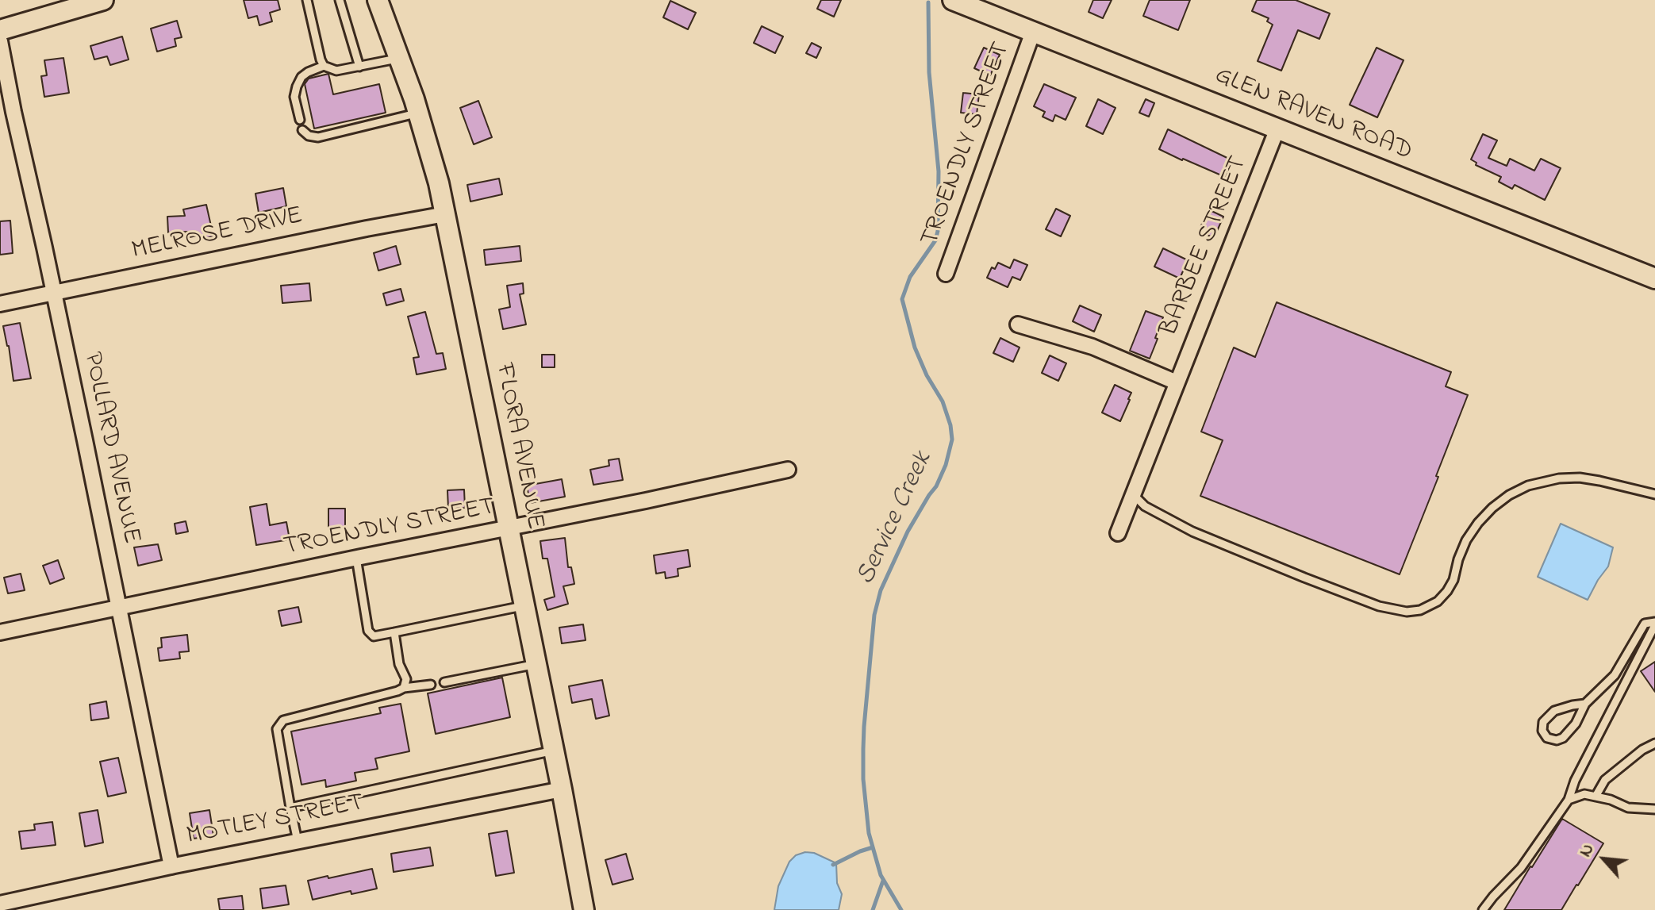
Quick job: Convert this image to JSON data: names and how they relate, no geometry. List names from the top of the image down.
{
  "streets": {
    "street": [
      "GLEN RAVEN ROAD",
      "TROENDLY STREET",
      "MELROSE DRIVE",
      "BARBEE STREET",
      "FLORA AVENUE",
      "POLLARD AVENUE",
      "MOTLEY STREET"
    ]
  },
  "crossings": [
    ["GLEN RAVEN ROAD", "TROENDLY STREET"],
    ["GLEN RAVEN ROAD", "BARBEE STREET"],
    ["TROENDLY STREET", "FLORA AVENUE"],
    ["TROENDLY STREET", "POLLARD AVENUE"],
    ["MELROSE DRIVE", "FLORA AVENUE"],
    ["MELROSE DRIVE", "POLLARD AVENUE"],
    ["FLORA AVENUE", "MOTLEY STREET"],
    ["POLLARD AVENUE", "MOTLEY STREET"]
  ],
  "water": ["Service Creek"],
  "north": "top left"
}
